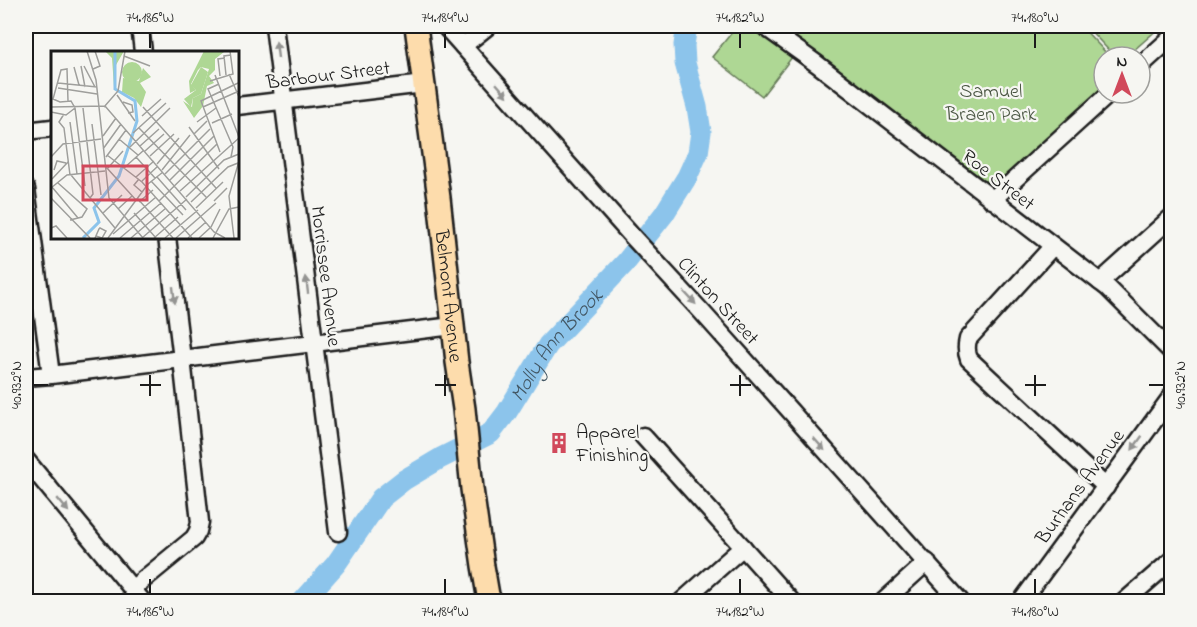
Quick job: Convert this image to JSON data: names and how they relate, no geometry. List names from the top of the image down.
{
  "streets": {
    "main road": ["Belmont Avenue"],
    "street": [
      "Barbour Street",
      "Roe Street",
      "Morrissee Avenue",
      "Clinton Street",
      "Burhans Avenue"
    ]
  },
  "crossings": [
    ["Barbour Street", "Morrissee Avenue"],
    ["Barbour Street", "Belmont Avenue"]
  ],
  "one_way": ["Burhans Avenue"],
  "water": ["Molly Ann Brook"],
  "parks": ["Samuel Braen Park"],
  "places": {
    "building": ["Apparel Finishing"]
  },
  "north": "top",
  "coordinates": [
    "74.186°W",
    "74.184°W",
    "74.182°W",
    "74.180°W",
    "40.932°N"
  ]
}
